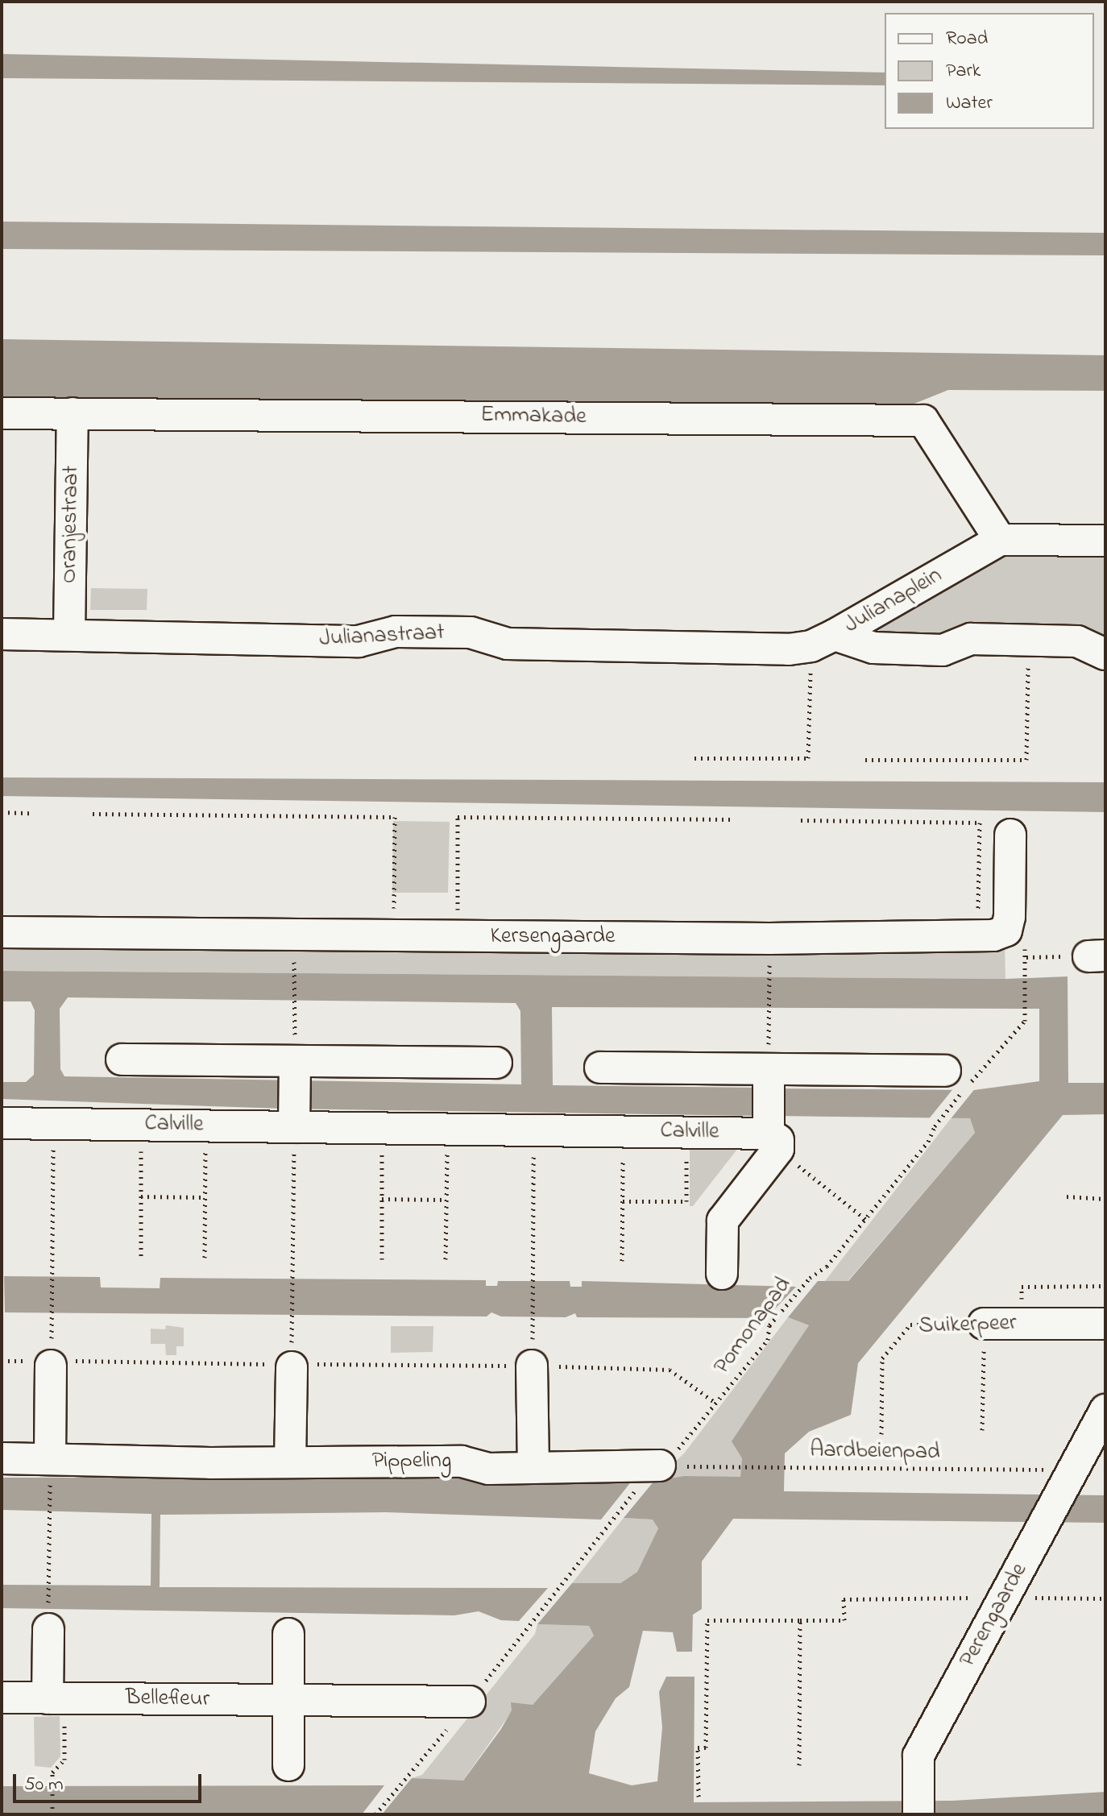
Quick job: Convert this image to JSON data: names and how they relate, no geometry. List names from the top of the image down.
{
  "streets": {
    "street": [
      "Emmakade",
      "Oranjestraat",
      "Julianaplein",
      "Julianastraat",
      "Kersengaarde",
      "Calville",
      "Suikerpeer",
      "Pippeling",
      "Perengaarde",
      "Bellefleur"
    ],
    "path": ["Pomonapad", "Aardbeienpad"]
  },
  "crossings": [
    ["Emmakade", "Oranjestraat"],
    ["Emmakade", "Julianaplein"],
    ["Oranjestraat", "Julianastraat"],
    ["Julianaplein", "Julianastraat"],
    ["Pomonapad", "Aardbeienpad"],
    ["Pomonapad", "Pippeling"],
    ["Aardbeienpad", "Pippeling"],
    ["Aardbeienpad", "Perengaarde"]
  ],
  "legend": ["Road", "Park", "Water"],
  "scale_bar": "50 m"
}
